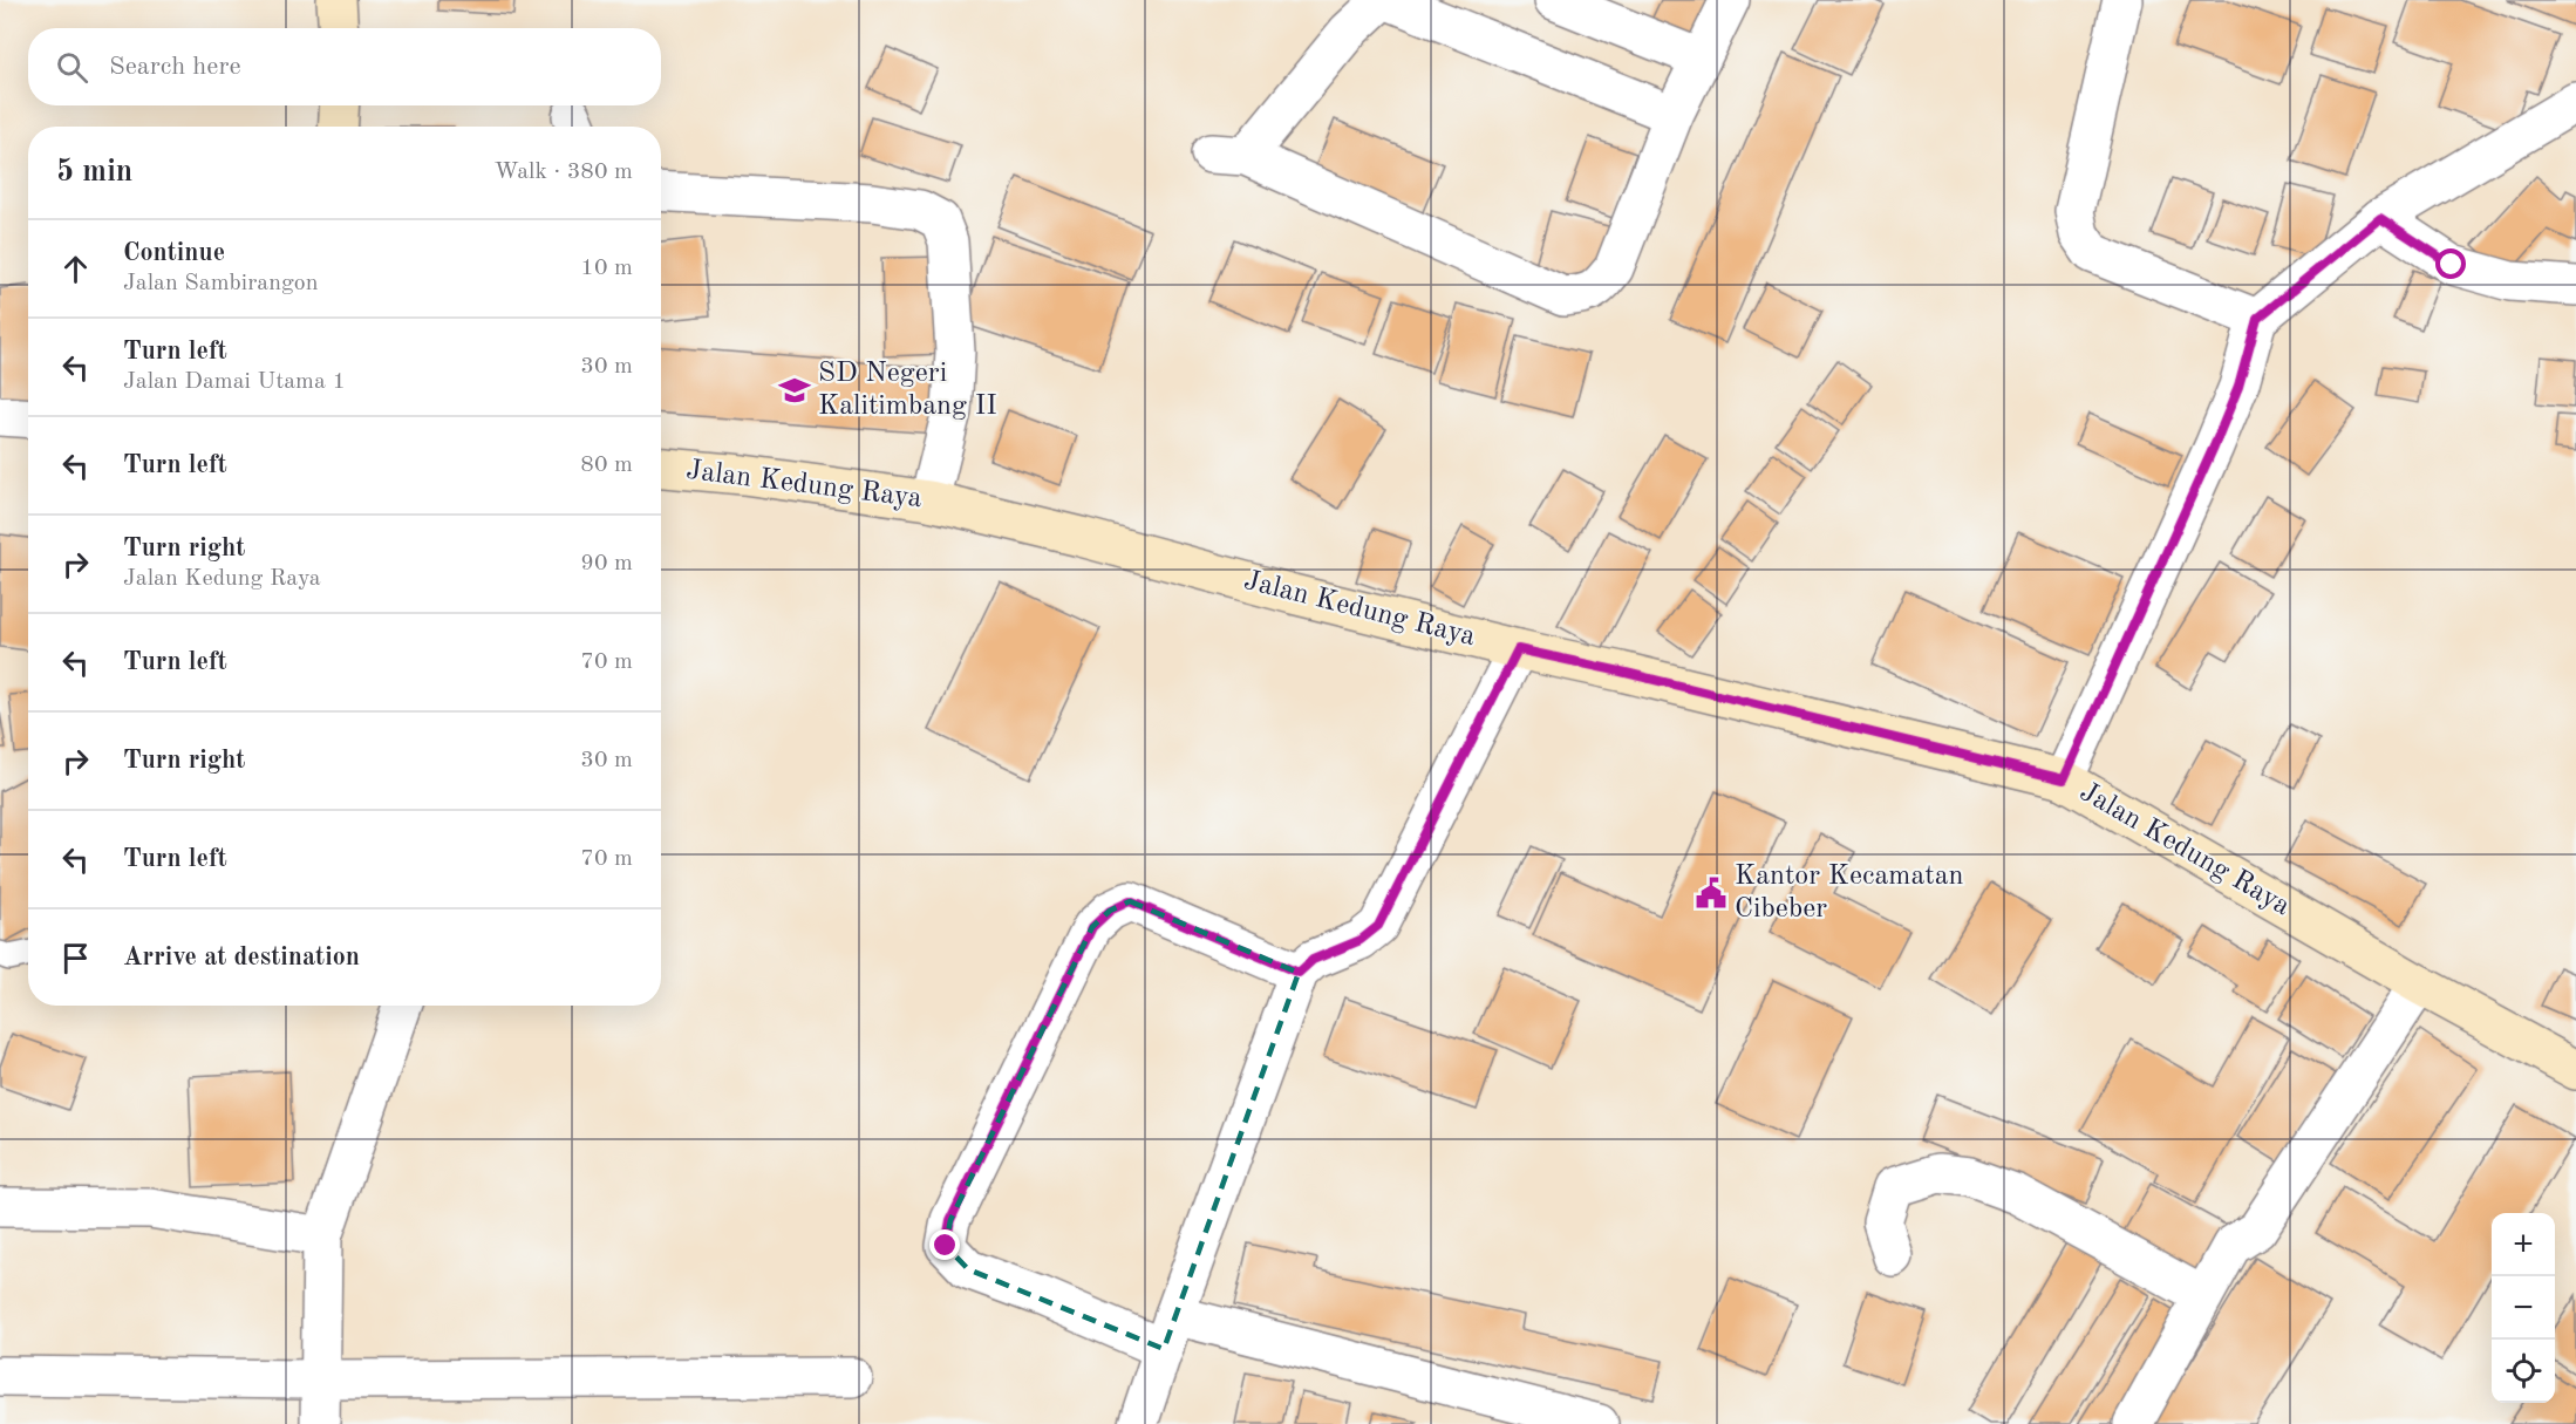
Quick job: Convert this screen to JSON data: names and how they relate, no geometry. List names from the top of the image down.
{
  "streets": {
    "street": ["Jalan Kedung Raya"]
  },
  "places": {
    "school or university": ["SD Negeri Kalitimbang II"],
    "public building": ["Kantor Kecamatan Cibeber"]
  },
  "page": {
    "search": "Search here",
    "heading": ["5 min", "Walk · 380 m"],
    "list": [
      ["Continue", "Jalan Sambirangon", "10 m"],
      ["Turn left", "Jalan Damai Utama 1", "30 m"],
      ["Turn left", "80 m"],
      ["Turn right", "Jalan Kedung Raya", "90 m"],
      ["Turn left", "70 m"],
      ["Turn right", "30 m"],
      ["Turn left", "70 m"],
      "Arrive at destination"
    ],
    "map_buttons": ["+", "−"]
  }
}
